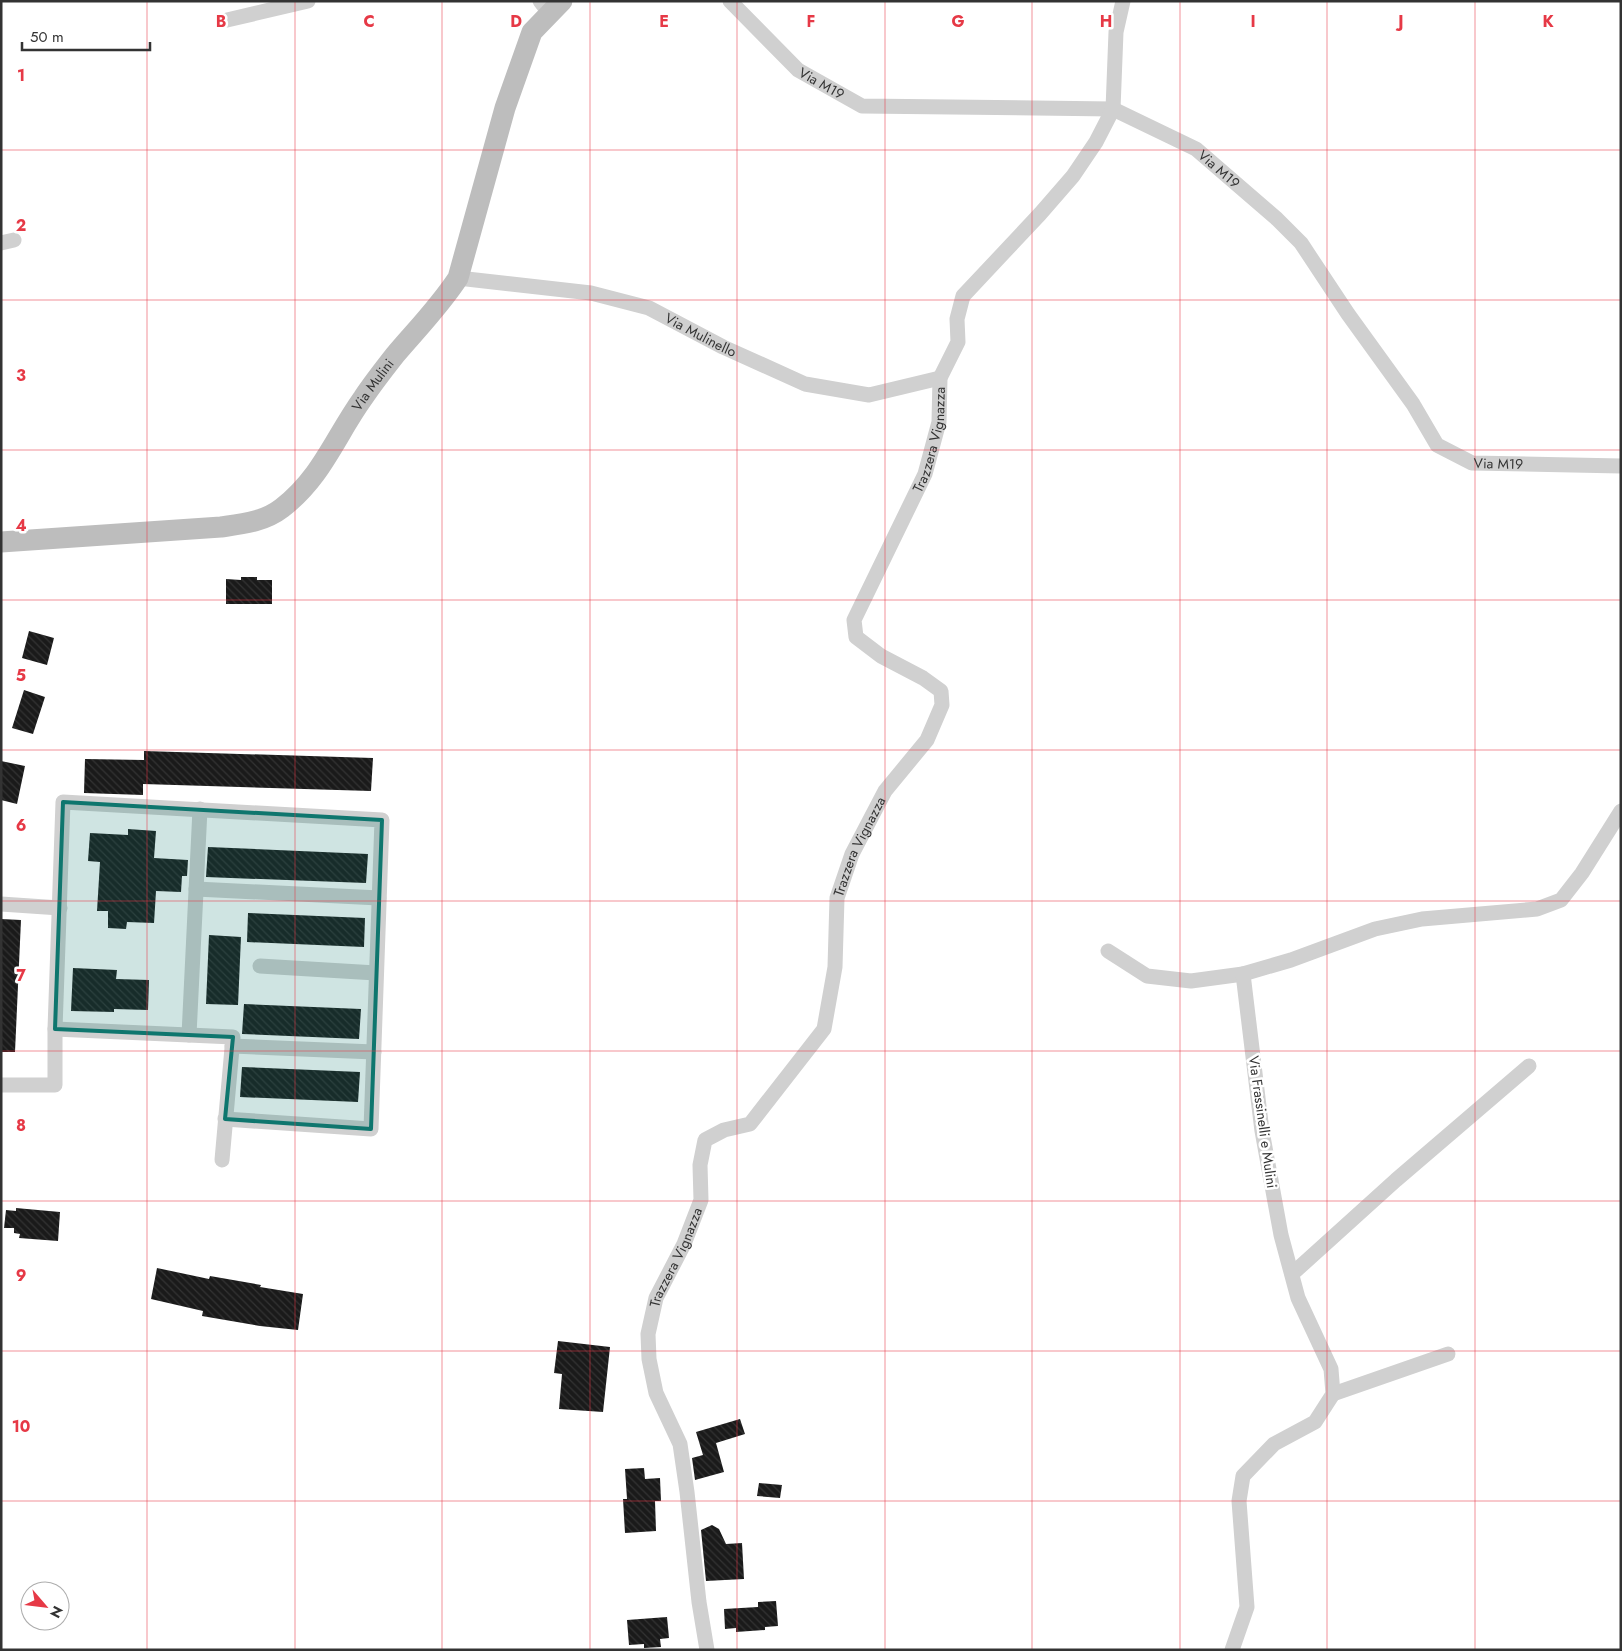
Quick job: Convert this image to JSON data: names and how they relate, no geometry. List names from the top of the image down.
{
  "streets": {
    "street": [
      "Via M19",
      "Via Mulinello",
      "Via Mulini",
      "Trazzera Vignazza",
      "Via Frassinelli e Mulini"
    ]
  },
  "crossings": [
    ["Via M19", "Trazzera Vignazza"],
    ["Via Mulinello", "Via Mulini"],
    ["Via Mulinello", "Trazzera Vignazza"]
  ],
  "scale_bar": "50 m",
  "north": "bottom right",
  "grid": {
    "columns": [
      "B",
      "C",
      "D",
      "E",
      "F",
      "G",
      "H",
      "I",
      "J",
      "K"
    ],
    "rows": [
      "1",
      "2",
      "3",
      "4",
      "5",
      "6",
      "7",
      "8",
      "9",
      "10"
    ]
  }
}
